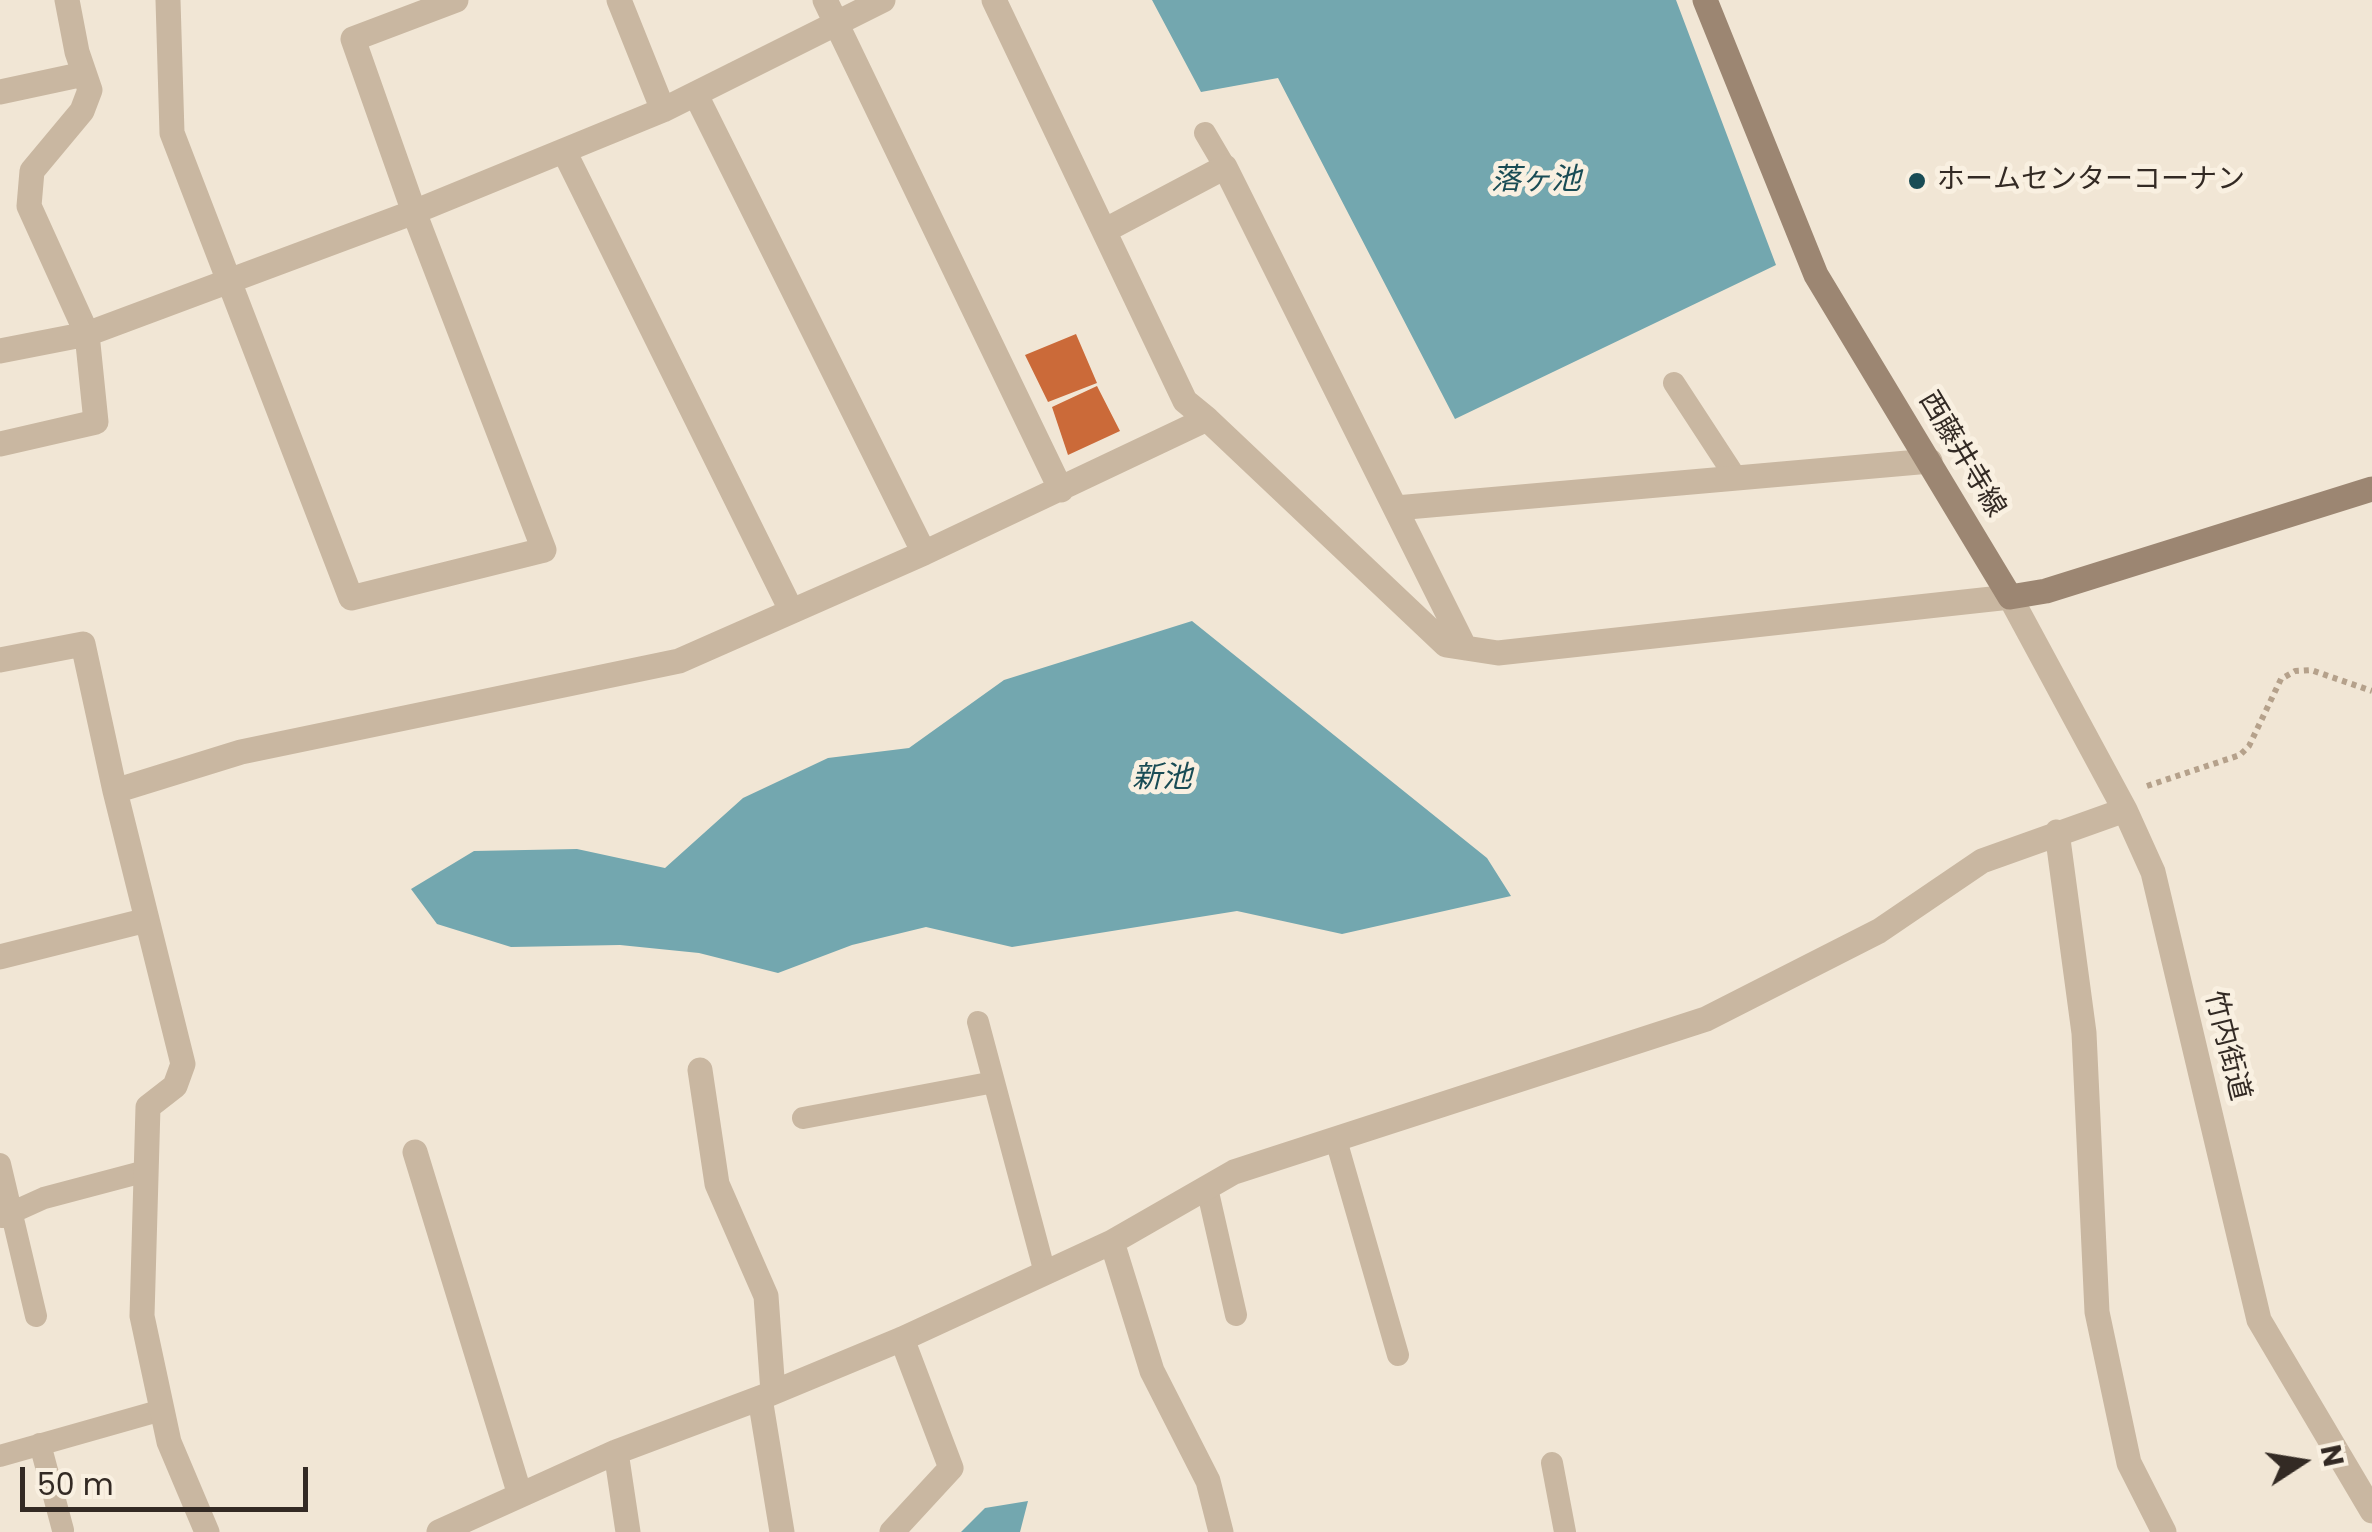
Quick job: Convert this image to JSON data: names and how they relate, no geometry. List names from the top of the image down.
{
  "streets": {
    "main road": ["西藤井寺線"],
    "street": ["竹内街道"]
  },
  "crossings": [
    ["西藤井寺線", "竹内街道"]
  ],
  "water": ["落ヶ池", "新池"],
  "places": ["ホームセンターコーナン"],
  "scale_bar": "50 m",
  "north": "right"
}
